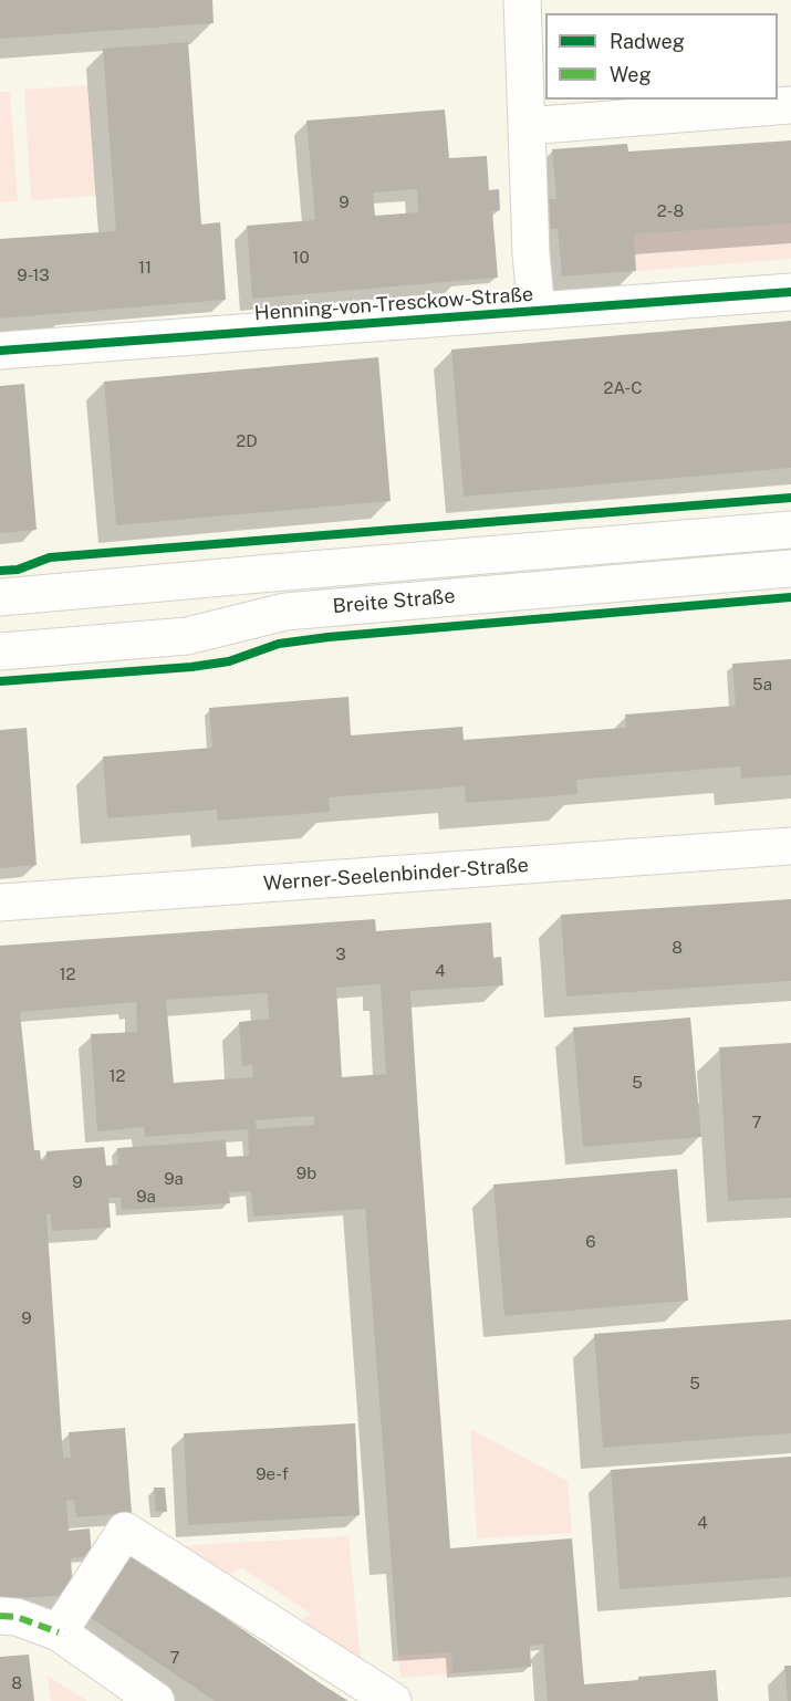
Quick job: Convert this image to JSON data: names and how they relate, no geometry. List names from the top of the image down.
{
  "streets": {
    "street": ["Henning-von-Tresckow-Straße", "Breite Straße", "Werner-Seelenbinder-Straße"]
  },
  "house_numbers": [
    "9",
    "2-8",
    "10",
    "11",
    "9-13",
    "2A-C",
    "2D",
    "5a",
    "8",
    "3",
    "4",
    "12",
    "12",
    "5",
    "7",
    "9b",
    "9a",
    "9",
    "9a",
    "6",
    "9",
    "5",
    "9e-f",
    "4",
    "7",
    "8"
  ],
  "legend": ["Radweg", "Weg"]
}
